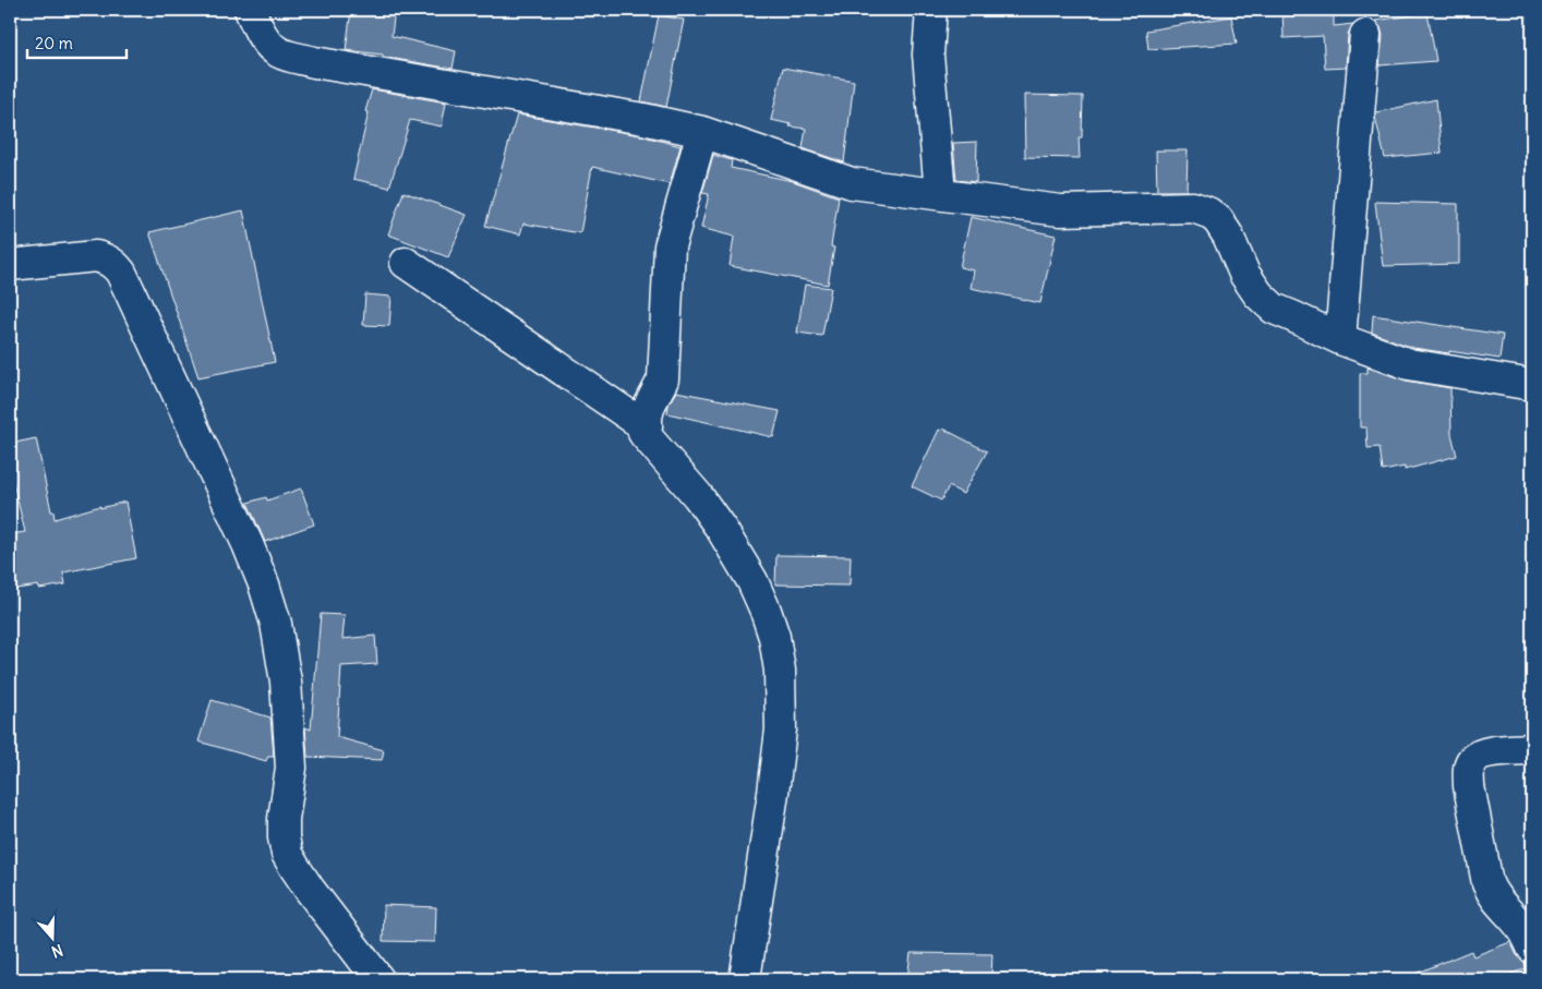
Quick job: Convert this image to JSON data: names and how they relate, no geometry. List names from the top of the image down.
{
  "scale_bar": "20 m",
  "north": "bottom"
}
